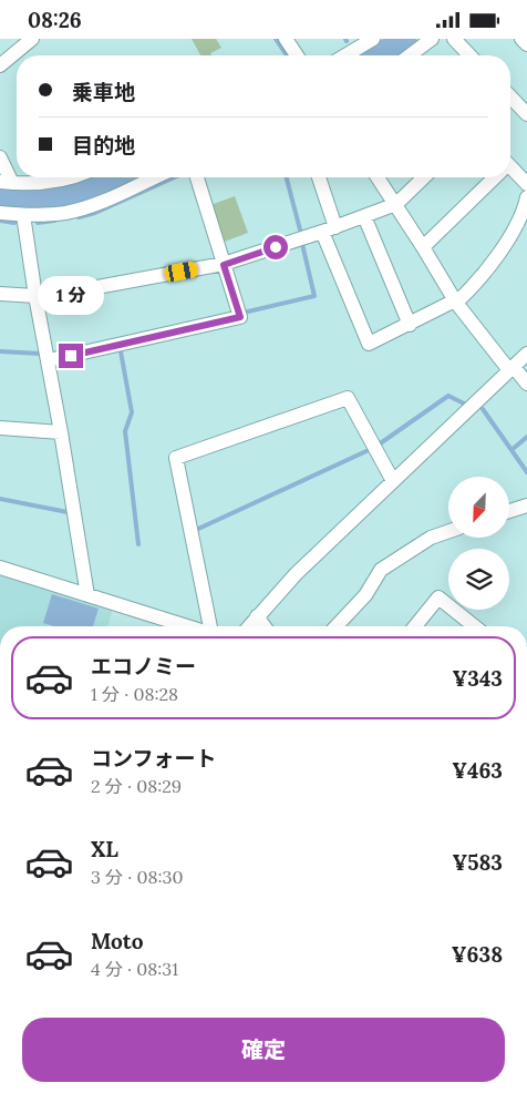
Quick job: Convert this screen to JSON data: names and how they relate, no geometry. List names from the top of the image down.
{
  "north": "bottom left",
  "page": {
    "status": "08:26",
    "banner": ["乗車地", "目的地"],
    "bubble": "1 分",
    "list": [
      {
        "name": "エコノミー",
        "note": "1 分 · 08:28",
        "value": "¥343"
      },
      {
        "name": "コンフォート",
        "note": "2 分 · 08:29",
        "value": "¥463"
      },
      {
        "name": "XL",
        "note": "3 分 · 08:30",
        "value": "¥583"
      },
      {
        "name": "Moto",
        "note": "4 分 · 08:31",
        "value": "¥638"
      }
    ],
    "buttons": "確定"
  }
}
